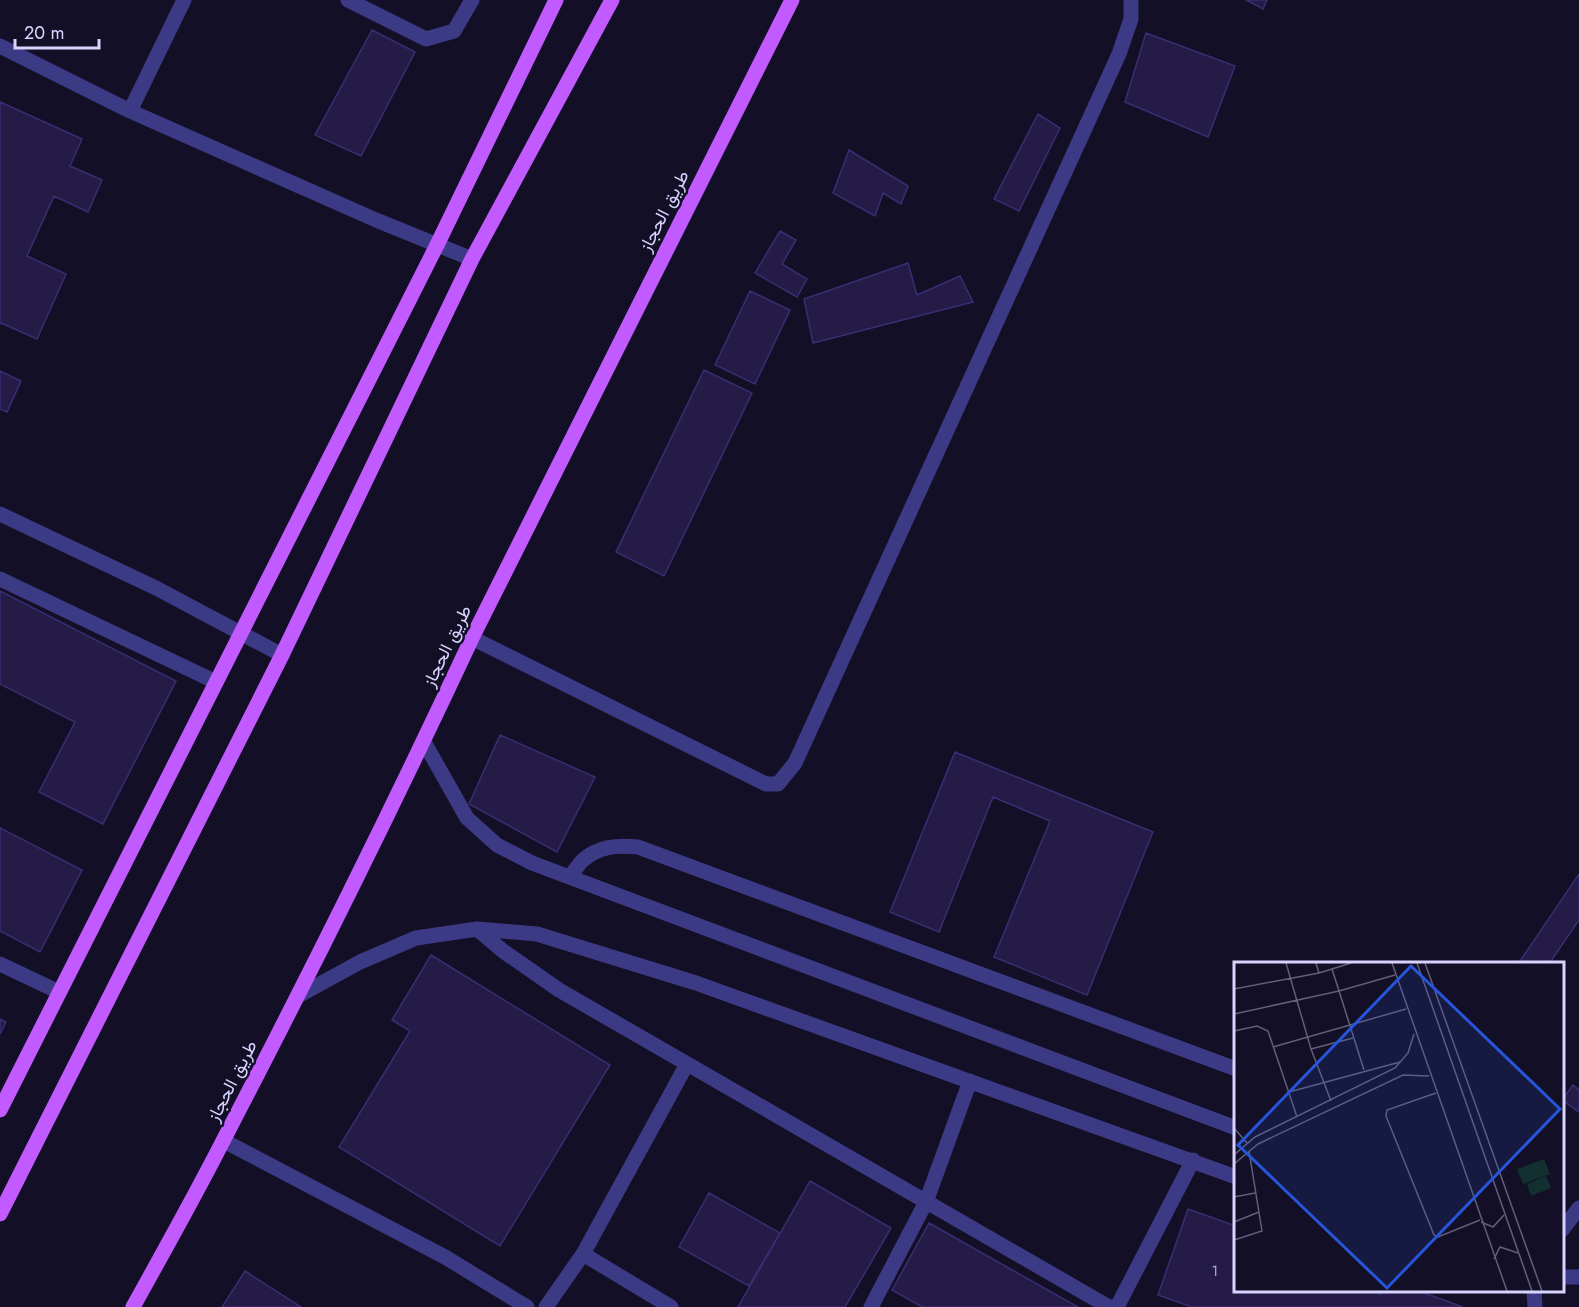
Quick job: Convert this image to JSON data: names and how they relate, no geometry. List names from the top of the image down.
{
  "streets": {
    "main road": ["طريق الحجاز"]
  },
  "house_numbers": ["1"],
  "scale_bar": "20 m"
}
